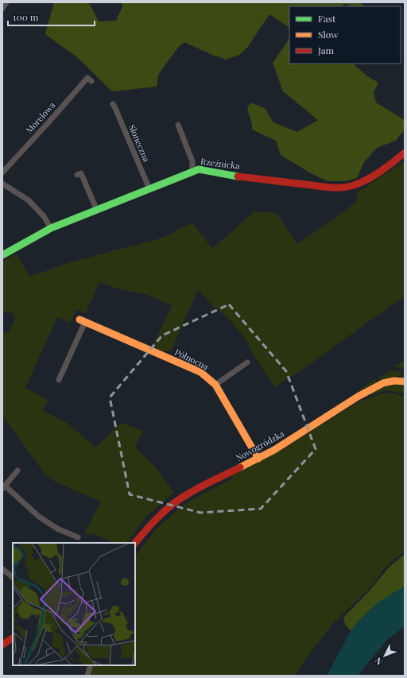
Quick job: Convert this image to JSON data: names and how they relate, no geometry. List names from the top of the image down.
{
  "streets": {
    "street": [
      "Morelowa",
      "Słoneczna",
      "Rzeźnicka",
      "Północna",
      "Nowogródzka"
    ]
  },
  "crossings": [
    ["Słoneczna", "Rzeźnicka"],
    ["Północna", "Nowogródzka"]
  ],
  "legend": ["Fast", "Slow", "Jam"],
  "scale_bar": "100 m",
  "north": "bottom left"
}
